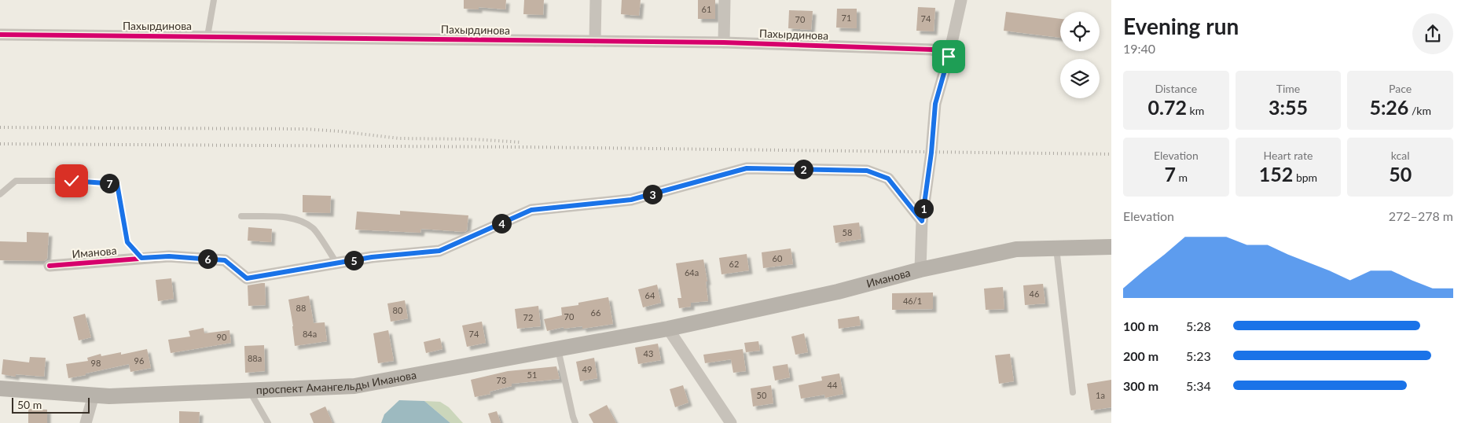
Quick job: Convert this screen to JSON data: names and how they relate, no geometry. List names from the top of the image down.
{
  "streets": {
    "main road": ["Иманова", "проспект Амангельды Иманова"],
    "street": ["Пахырдинова"]
  },
  "crossings": [
    ["Иманова", "проспект Амангельды Иманова"]
  ],
  "house_numbers": [
    "61",
    "71",
    "74",
    "70",
    "58",
    "60",
    "62",
    "64а",
    "46",
    "64",
    "46/1",
    "88",
    "80",
    "66",
    "70",
    "72",
    "84а",
    "74",
    "90",
    "43",
    "88а",
    "96",
    "98",
    "49",
    "51",
    "73",
    "44",
    "50",
    "1а"
  ],
  "scale_bar": "50 m",
  "page": {
    "heading": ["Evening run", "19:40"],
    "stats": [
      ["Distance", "0.72 km"],
      ["Time", "3:55"],
      ["Pace", "5:26 /km"],
      ["Elevation", "7 m"],
      ["Heart rate", "152 bpm"],
      ["kcal", "50"]
    ],
    "pins": [
      "2",
      "7",
      "3",
      "1",
      "4",
      "6",
      "5"
    ],
    "chart": ["Elevation", "272–278 m"],
    "list": [
      {
        "name": "100 m",
        "note": "5:28"
      },
      {
        "name": "200 m",
        "note": "5:23"
      },
      {
        "name": "300 m",
        "note": "5:34"
      }
    ],
    "scale": "50 m"
  }
}
